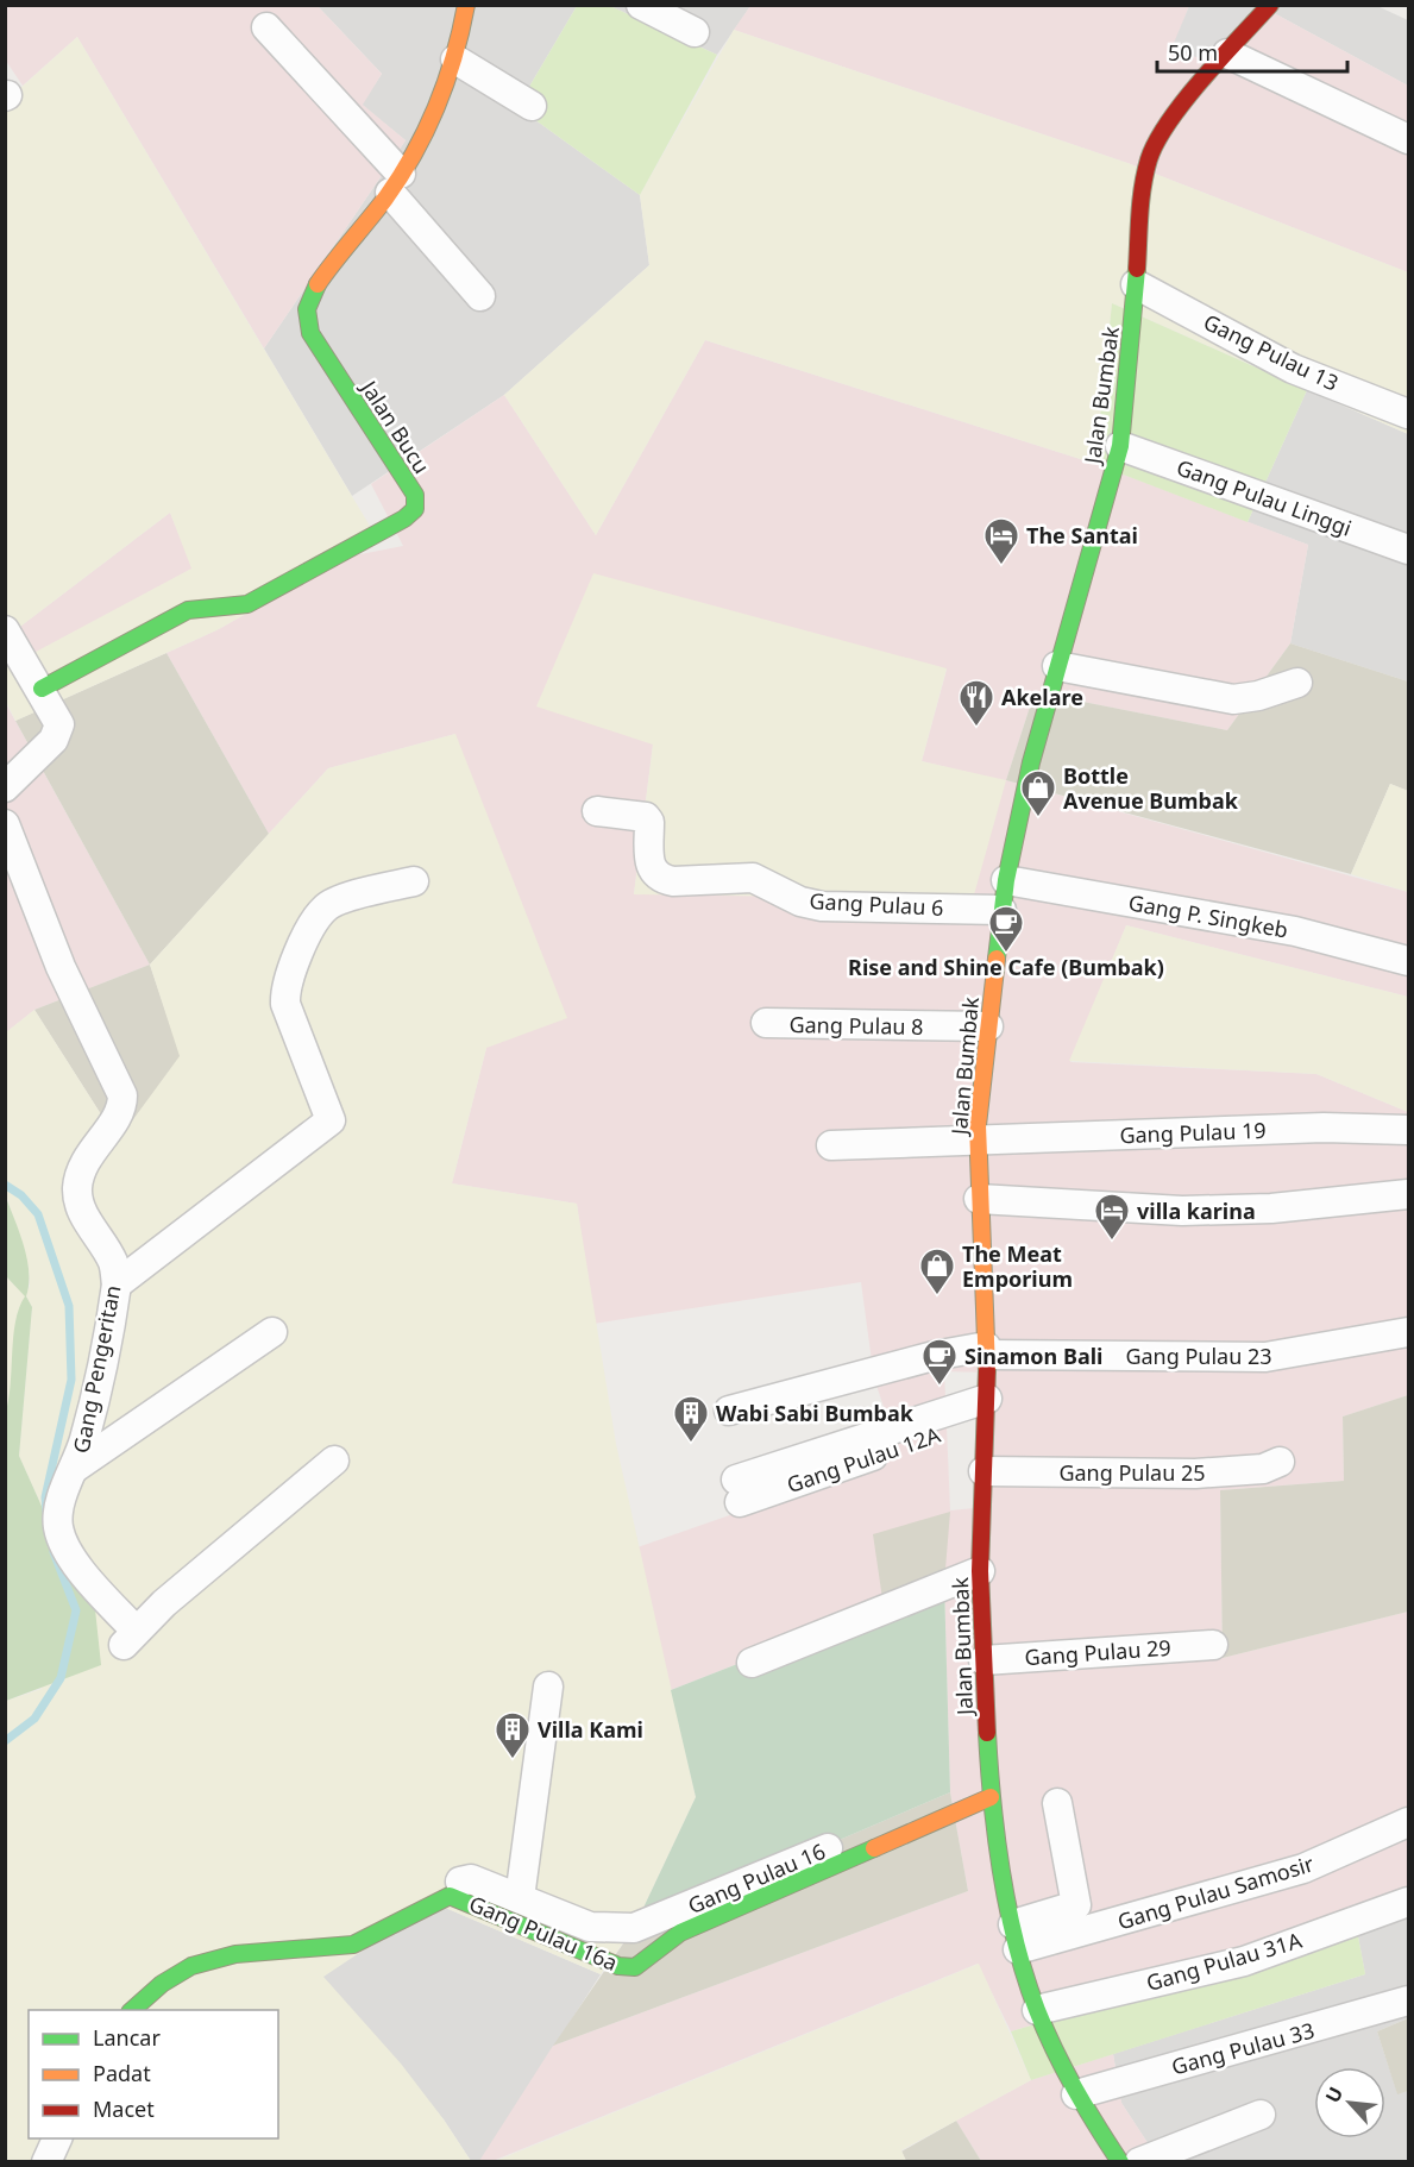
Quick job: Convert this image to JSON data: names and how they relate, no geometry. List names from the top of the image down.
{
  "streets": {
    "street": [
      "Gang Pulau 13",
      "Jalan Bumbak",
      "Jalan Bucu",
      "Gang Pulau Linggi",
      "Gang Pulau 6",
      "Gang P. Singkeb",
      "Gang Pulau 8",
      "Gang Pulau 19",
      "Gang Pulau 23",
      "Gang Pengeritan",
      "Gang Pulau 25",
      "Gang Pulau 29",
      "Gang Pulau 16",
      "Gang Pulau Samosir",
      "Gang Pulau 16a",
      "Gang Pulau 31A",
      "Gang Pulau 33"
    ]
  },
  "crossings": [
    ["Gang Pulau 13", "Jalan Bumbak"],
    ["Jalan Bumbak", "Gang Pulau Linggi"],
    ["Jalan Bumbak", "Gang Pulau 6"],
    ["Jalan Bumbak", "Gang P. Singkeb"],
    ["Jalan Bumbak", "Gang Pulau 8"],
    ["Jalan Bumbak", "Gang Pulau 19"],
    ["Jalan Bumbak", "Gang Pulau 23"],
    ["Jalan Bumbak", "Gang Pulau 25"],
    ["Jalan Bumbak", "Gang Pulau 29"],
    ["Jalan Bumbak", "Gang Pulau 16"],
    ["Jalan Bumbak", "Gang Pulau Samosir"],
    ["Jalan Bumbak", "Gang Pulau 16a"],
    ["Jalan Bumbak", "Gang Pulau 31A"],
    ["Jalan Bumbak", "Gang Pulau 33"],
    ["Gang Pulau 16", "Gang Pulau 16a"]
  ],
  "places": {
    "hotel": ["The Santai", "villa karina"],
    "restaurant": ["Akelare"],
    "shop": ["Bottle Avenue Bumbak", "The Meat Emporium"],
    "cafe": ["Rise and Shine Cafe (Bumbak)", "Sinamon Bali"],
    "building": ["Wabi Sabi Bumbak", "Villa Kami"]
  },
  "legend": ["Lancar", "Padat", "Macet"],
  "scale_bar": "50 m",
  "north": "top left"
}
